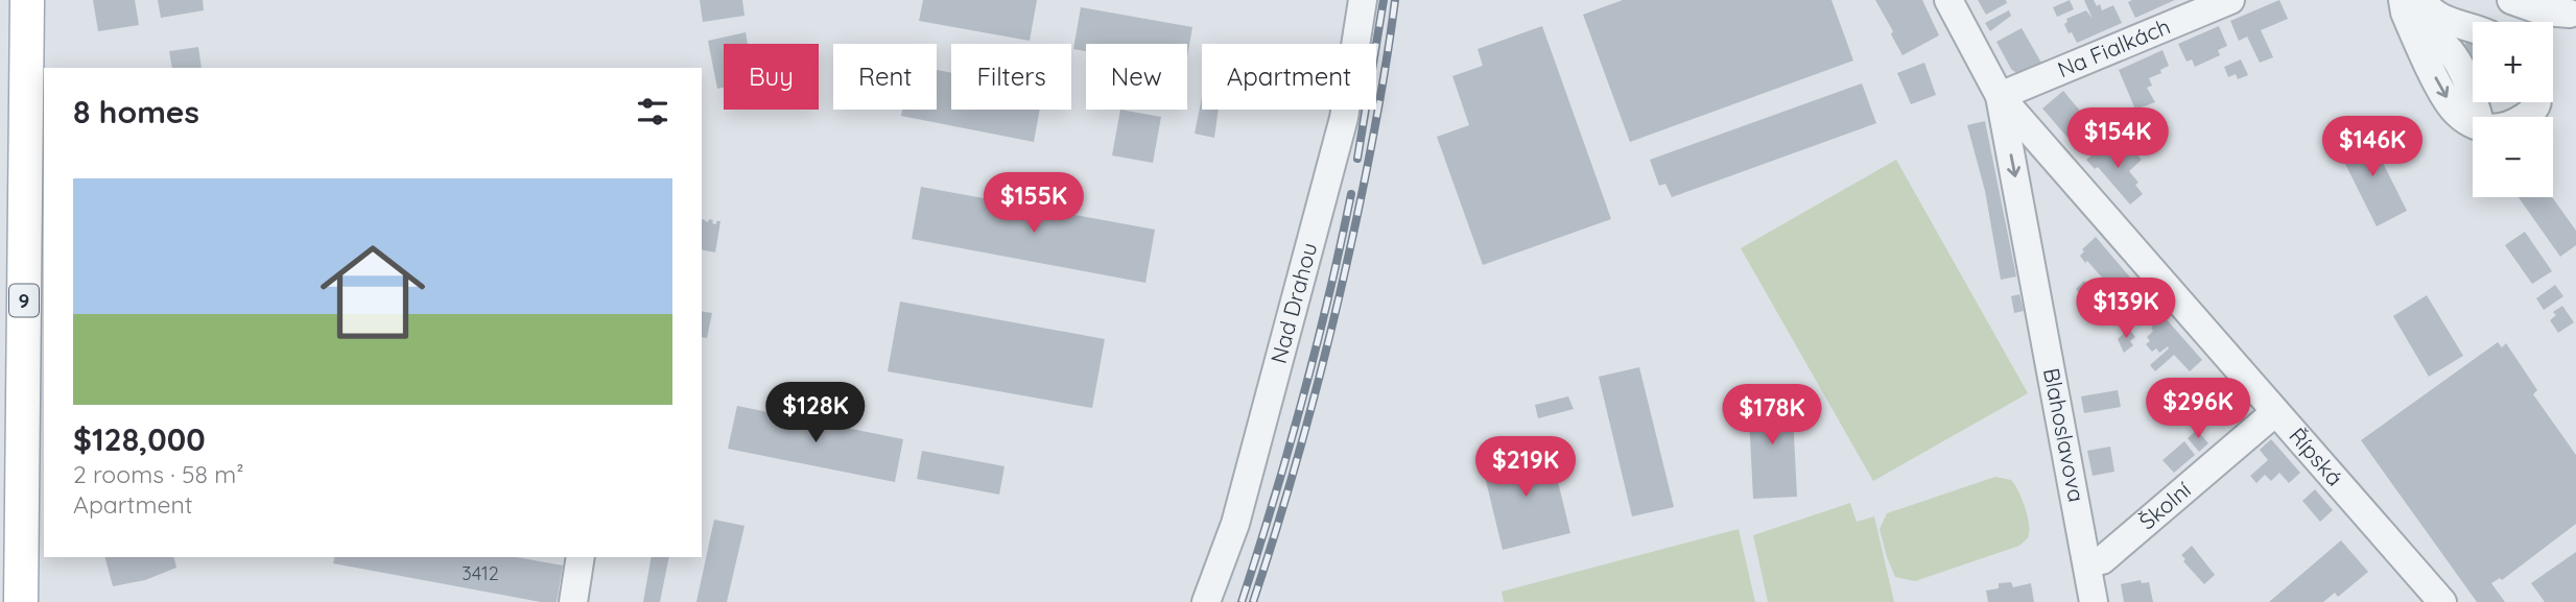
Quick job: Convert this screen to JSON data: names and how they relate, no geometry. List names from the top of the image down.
{
  "streets": {
    "main road": ["9"],
    "street": [
      "Na Fialkách",
      "Nad Drahou",
      "Blahoslavova",
      "Řípská",
      "Školní"
    ]
  },
  "crossings": [
    ["Na Fialkách", "Blahoslavova"],
    ["Na Fialkách", "Řípská"],
    ["Blahoslavova", "Řípská"],
    ["Blahoslavova", "Školní"],
    ["Řípská", "Školní"]
  ],
  "one_way": ["Blahoslavova"],
  "house_numbers": ["3412"],
  "page": {
    "map_buttons": ["+", "−"],
    "chip": [
      "Buy",
      "Rent",
      "Filters",
      "New",
      "Apartment"
    ],
    "heading": "8 homes",
    "price": [
      "$154K",
      "$146K",
      "$155K",
      "$139K",
      "$296K",
      "$128K",
      "$178K",
      "$219K"
    ],
    "list": [
      {
        "name": "$128,000",
        "note": "2 rooms · 58 m² · Apartment"
      }
    ]
  }
}
